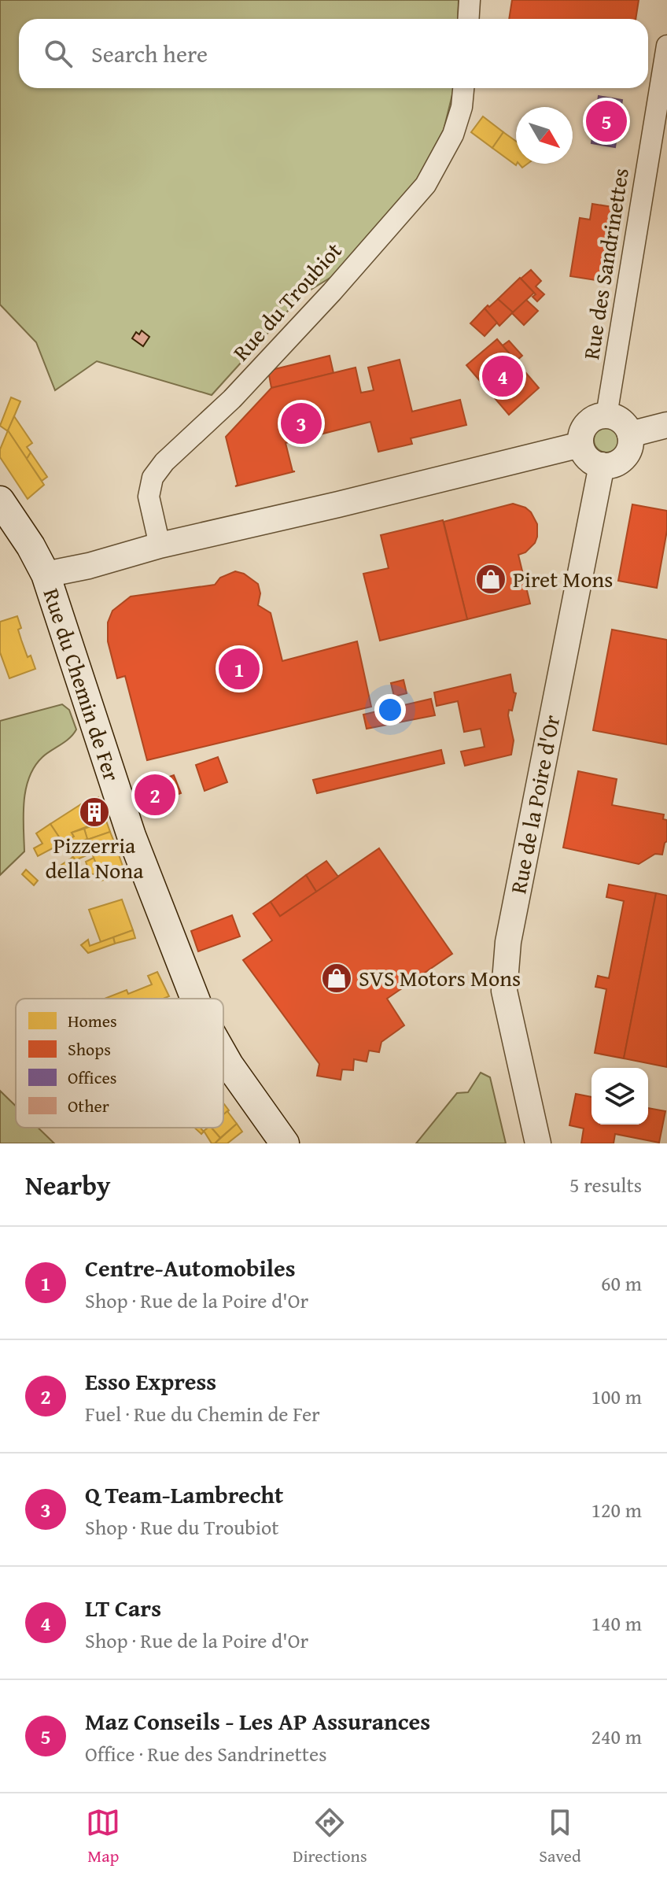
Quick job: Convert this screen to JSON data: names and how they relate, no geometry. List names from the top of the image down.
{
  "streets": {
    "main road": ["Rue du Chemin de Fer"],
    "street": ["Rue des Sandrinettes", "Rue du Troubiot", "Rue de la Poire d'Or"]
  },
  "crossings": [
    ["Rue des Sandrinettes", "Rue de la Poire d'Or"]
  ],
  "places": {
    "shop": ["Piret Mons", "SVS Motors Mons"],
    "building": ["Pizzerria della Nona"]
  },
  "legend": [
    "Homes",
    "Shops",
    "Offices",
    "Other"
  ],
  "north": "bottom right",
  "page": {
    "search": "Search here",
    "pins": [
      "5",
      "4",
      "3",
      "1",
      "2"
    ],
    "heading": ["Nearby", "5 results"],
    "list": [
      {
        "mark": "1",
        "name": "Centre-Automobiles",
        "note": "Shop · Rue de la Poire d'Or",
        "value": "60 m"
      },
      {
        "mark": "2",
        "name": "Esso Express",
        "note": "Fuel · Rue du Chemin de Fer",
        "value": "100 m"
      },
      {
        "mark": "3",
        "name": "Q Team-Lambrecht",
        "note": "Shop · Rue du Troubiot",
        "value": "120 m"
      },
      {
        "mark": "4",
        "name": "LT Cars",
        "note": "Shop · Rue de la Poire d'Or",
        "value": "140 m"
      },
      {
        "mark": "5",
        "name": "Maz Conseils - Les AP Assurances",
        "note": "Office · Rue des Sandrinettes",
        "value": "240 m"
      }
    ],
    "nav": ["Map", "Directions", "Saved"]
  }
}
